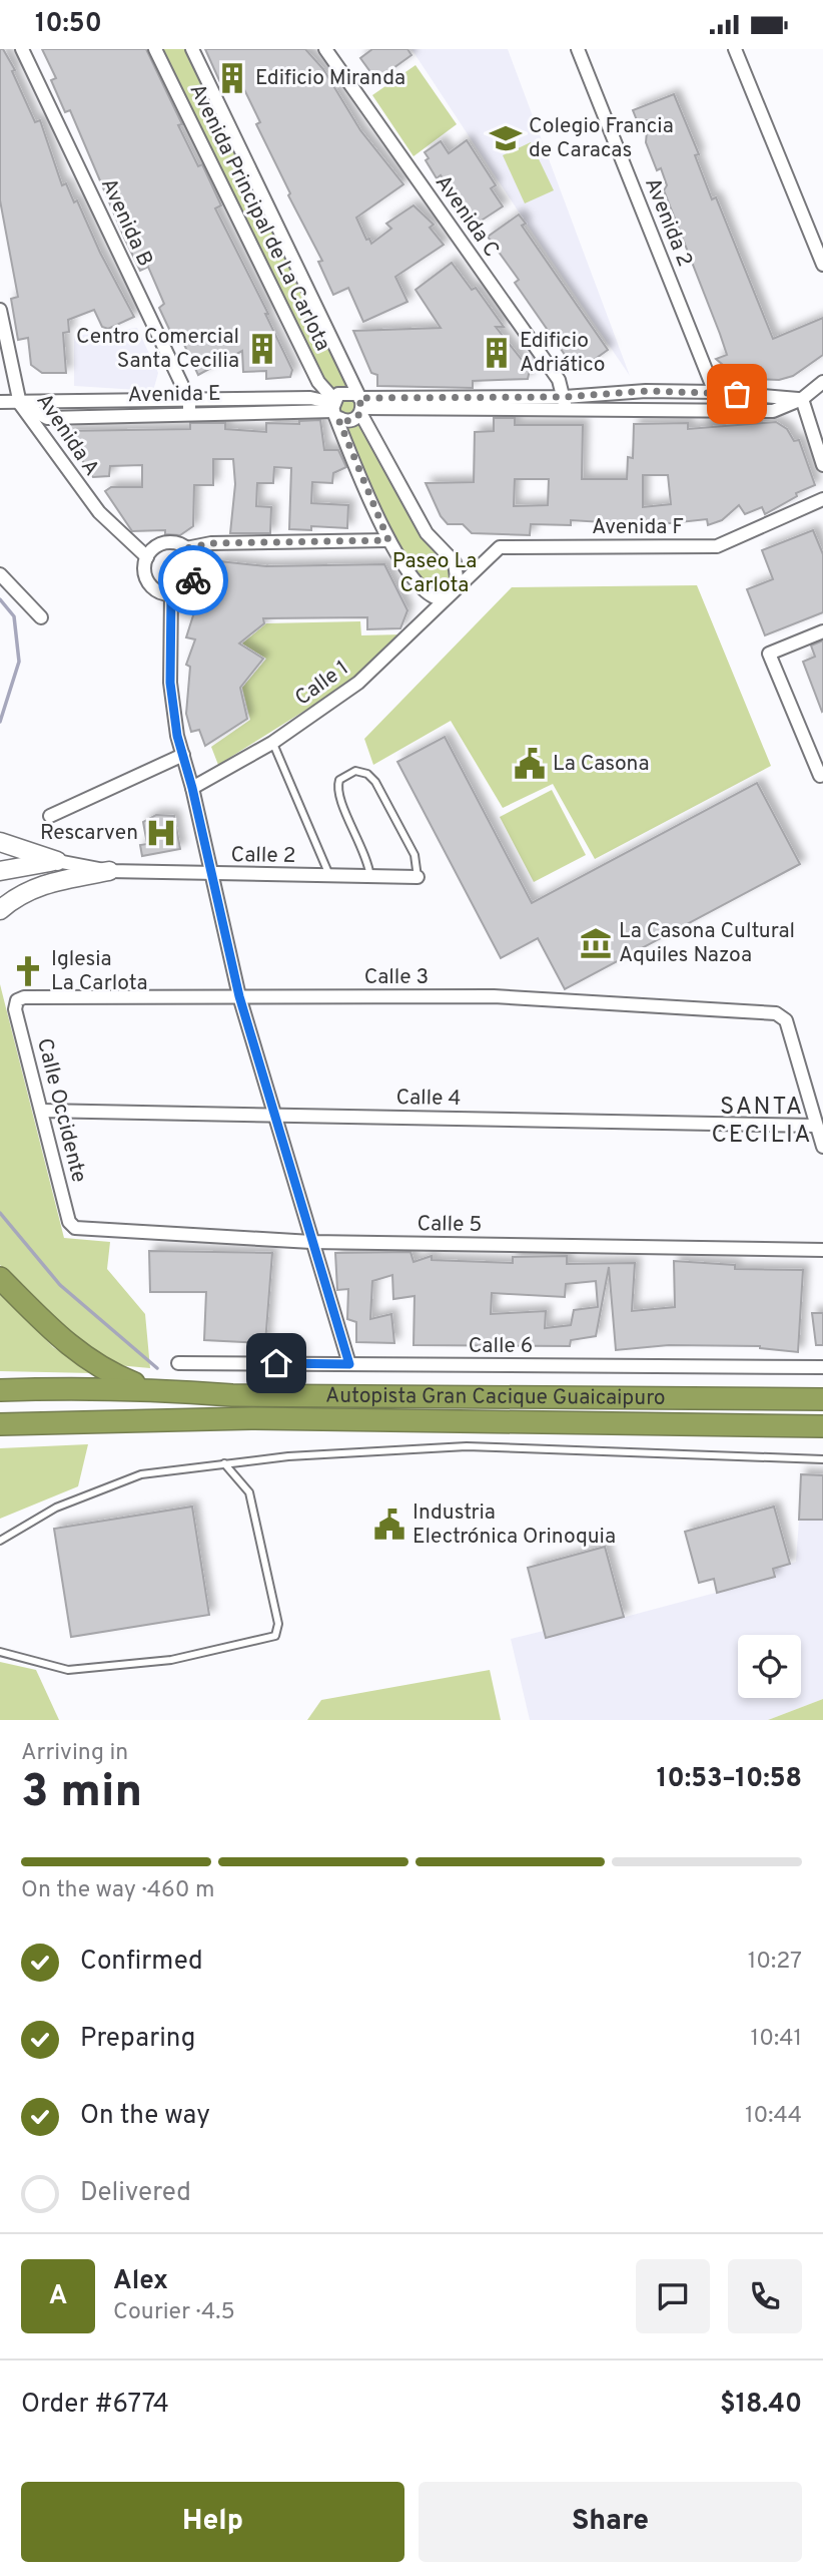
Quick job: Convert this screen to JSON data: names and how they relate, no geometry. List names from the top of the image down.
{
  "streets": {
    "highway": ["Autopista Gran Cacique Guaicaipuro"],
    "street": [
      "Avenida C",
      "Avenida Principal de La Carlota",
      "Avenida B",
      "Avenida 2",
      "Avenida E",
      "Avenida A",
      "Avenida F",
      "Calle 1",
      "Calle 2",
      "Calle 3",
      "Calle 4",
      "Calle Occidente",
      "Calle 5",
      "Calle 6"
    ]
  },
  "crossings": [
    ["Avenida Principal de La Carlota", "Avenida E"],
    ["Avenida Principal de La Carlota", "Avenida F"],
    ["Avenida Principal de La Carlota", "Calle 1"],
    ["Avenida B", "Avenida E"],
    ["Avenida E", "Avenida A"],
    ["Avenida F", "Calle 1"],
    ["Calle 3", "Calle 4"],
    ["Calle 3", "Calle Occidente"],
    ["Calle 4", "Calle Occidente"],
    ["Calle Occidente", "Calle 5"]
  ],
  "districts": ["SANTA CECILIA"],
  "parks": ["Paseo La Carlota"],
  "places": {
    "building": ["Edificio Miranda", "Centro Comercial Santa Cecilia", "Edificio Adriático"],
    "school or university": ["Colegio Francia de Caracas"],
    "public building": ["La Casona", "Industria Electrónica Orinoquia"],
    "hospital": ["Rescarven"],
    "museum": ["La Casona Cultural Aquiles Nazoa"],
    "church": ["Iglesia La Carlota"]
  },
  "page": {
    "status": "10:50",
    "heading": ["3 min", "Arriving in", "10:53–10:58"],
    "panel": [
      "Alex",
      "Courier · 4.5",
      "Order #6774",
      "$18.40"
    ],
    "bar": "On the way · 460 m",
    "list": [
      ["Confirmed", "10:27"],
      ["Preparing", "10:41"],
      ["On the way", "10:44"],
      "Delivered"
    ],
    "round": "A",
    "buttons": ["Help", "Share"]
  }
}
